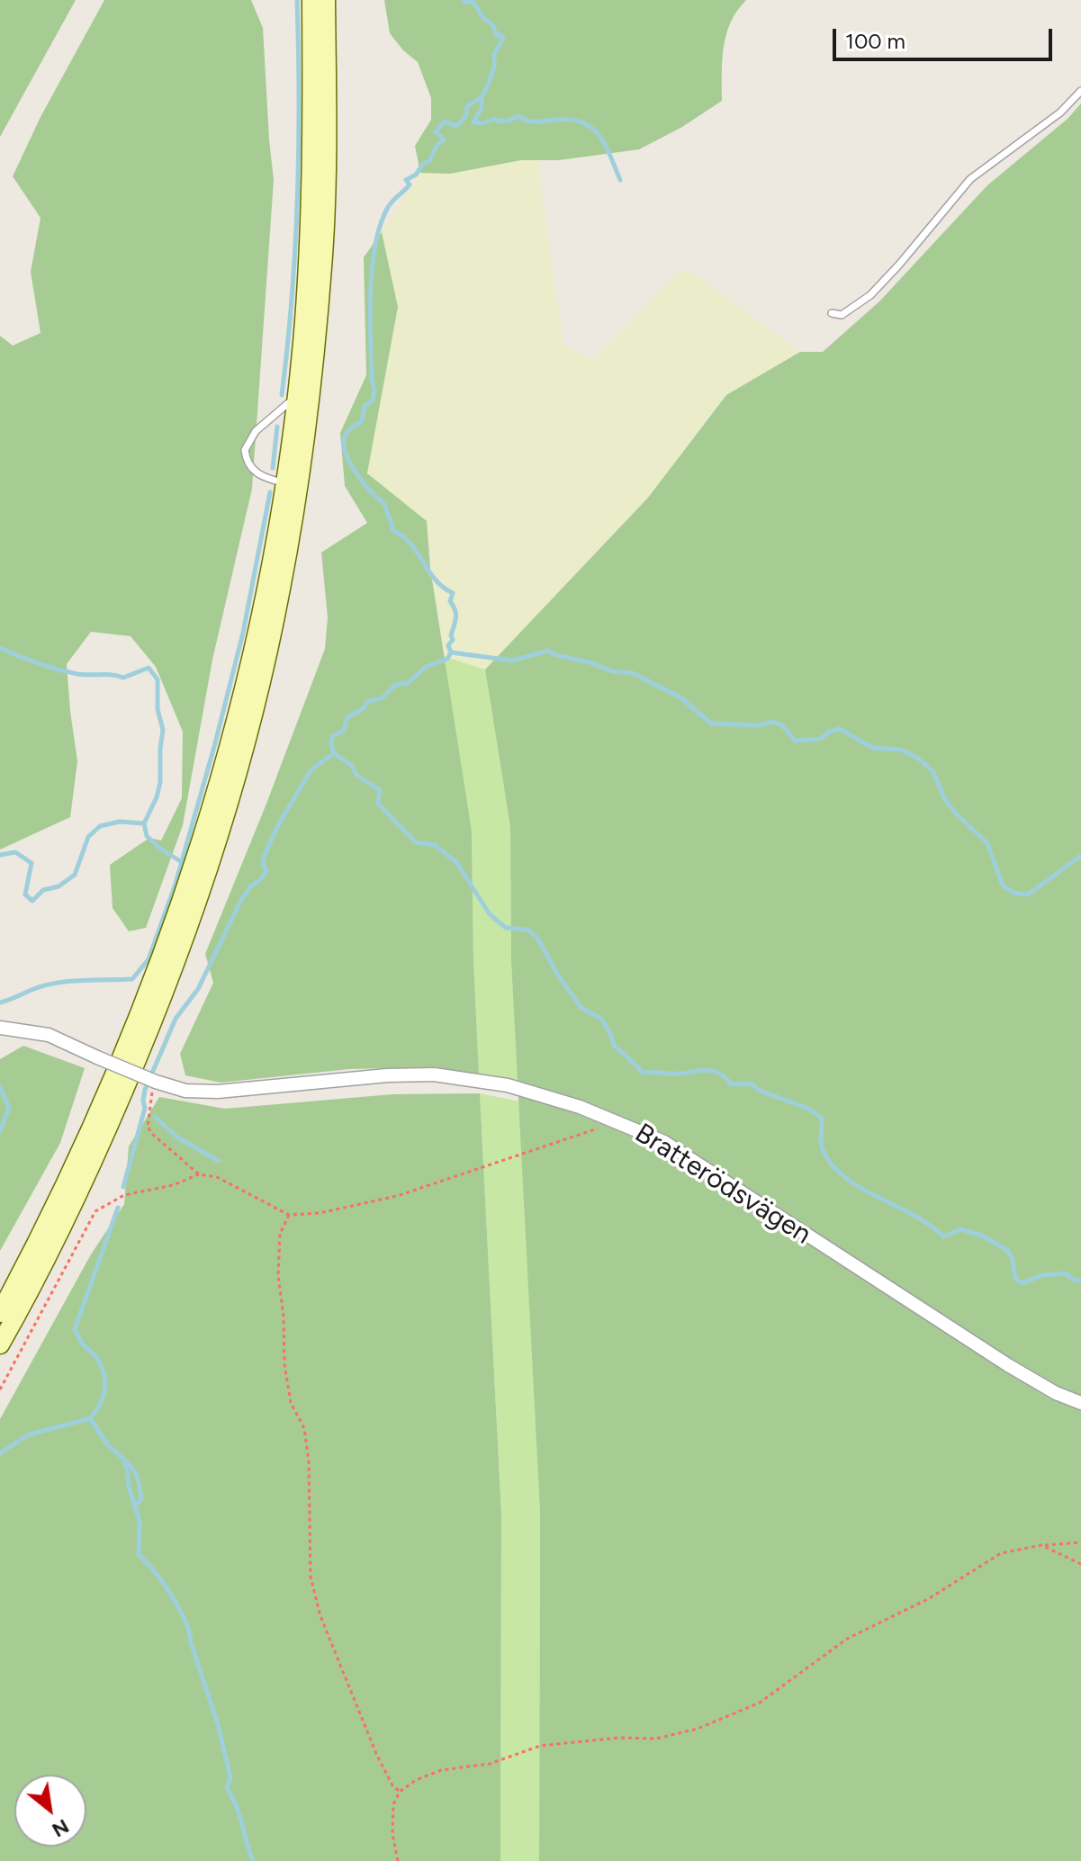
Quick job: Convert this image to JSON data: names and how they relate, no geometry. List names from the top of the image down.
{
  "streets": {
    "street": ["Bratterödsvägen"]
  },
  "scale_bar": "100 m",
  "north": "bottom right"
}
